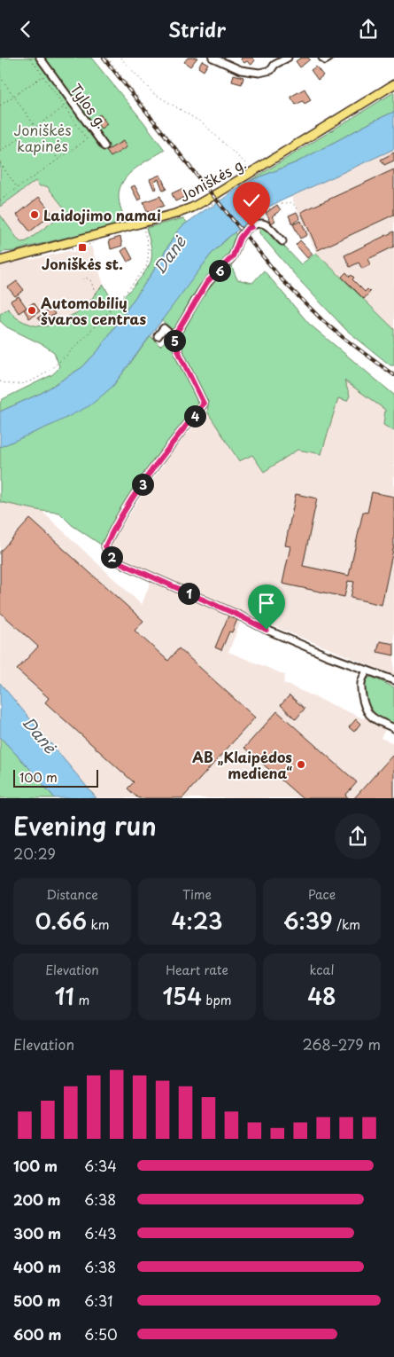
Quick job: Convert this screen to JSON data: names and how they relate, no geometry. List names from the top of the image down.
{
  "streets": {
    "main road": ["Joniškės g."],
    "street": ["Tylos g."]
  },
  "water": ["Danė"],
  "parks": ["Joniškės kapinės"],
  "places": {
    "other": ["Laidojimo namai", "Automobilių švaros centras", "AB „Klaipėdos mediena“"],
    "transit": ["Joniškės st."]
  },
  "scale_bar": "100 m",
  "page": {
    "header": "Stridr",
    "pins": [
      "6",
      "5",
      "4",
      "3",
      "2",
      "1"
    ],
    "scale": "100 m",
    "heading": ["Evening run", "20:29"],
    "stats": [
      ["Distance", "0.66 km"],
      ["Time", "4:23"],
      ["Pace", "6:39 /km"],
      ["Elevation", "11 m"],
      ["Heart rate", "154 bpm"],
      ["kcal", "48"]
    ],
    "chart": ["Elevation", "268–279 m"],
    "list": [
      {
        "name": "100 m",
        "note": "6:34"
      },
      {
        "name": "200 m",
        "note": "6:38"
      },
      {
        "name": "300 m",
        "note": "6:43"
      },
      {
        "name": "400 m",
        "note": "6:38"
      },
      {
        "name": "500 m",
        "note": "6:31"
      },
      {
        "name": "600 m",
        "note": "6:50"
      }
    ]
  }
}
